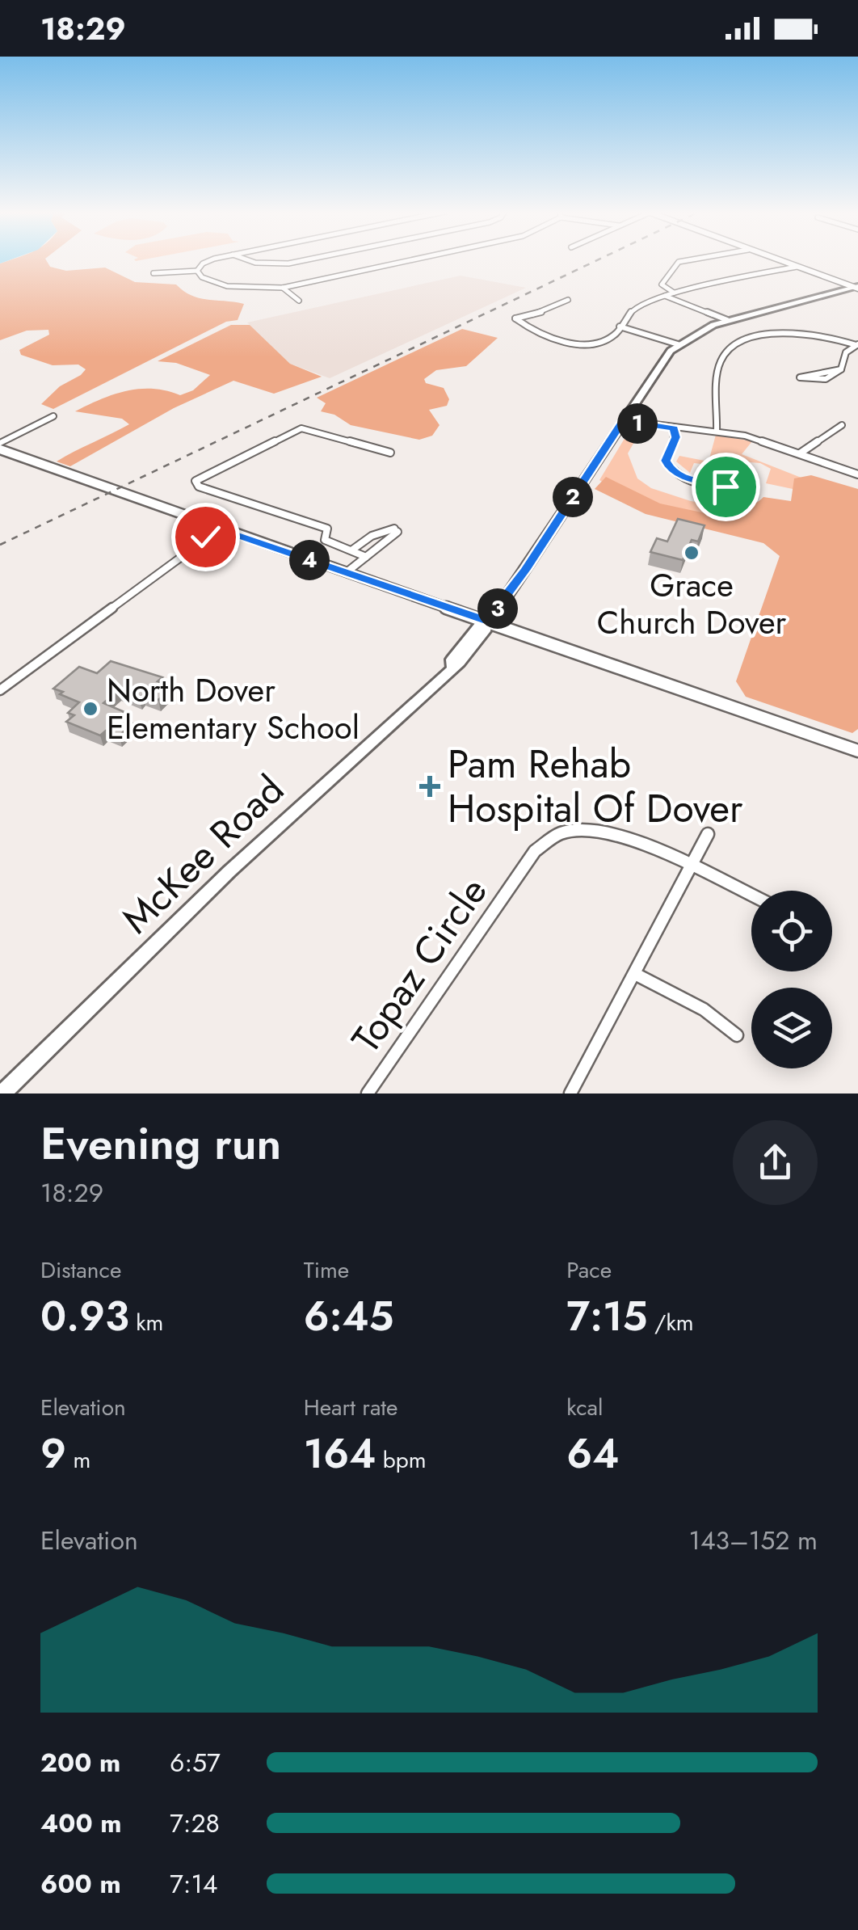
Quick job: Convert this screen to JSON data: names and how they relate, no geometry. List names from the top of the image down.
{
  "streets": {
    "main road": ["McKee Road"],
    "street": ["Topaz Circle"]
  },
  "places": {
    "other": ["Grace Church Dover", "North Dover Elementary School"],
    "health": ["Pam Rehab Hospital Of Dover"]
  },
  "page": {
    "status": "18:29",
    "pins": [
      "1",
      "2",
      "4",
      "3"
    ],
    "heading": ["Evening run", "18:29"],
    "stats": [
      ["Distance", "0.93 km"],
      ["Time", "6:45"],
      ["Pace", "7:15 /km"],
      ["Elevation", "9 m"],
      ["Heart rate", "164 bpm"],
      ["kcal", "64"]
    ],
    "chart": ["Elevation", "143–152 m"],
    "list": [
      {
        "name": "200 m",
        "note": "6:57"
      },
      {
        "name": "400 m",
        "note": "7:28"
      },
      {
        "name": "600 m",
        "note": "7:14"
      }
    ]
  }
}
